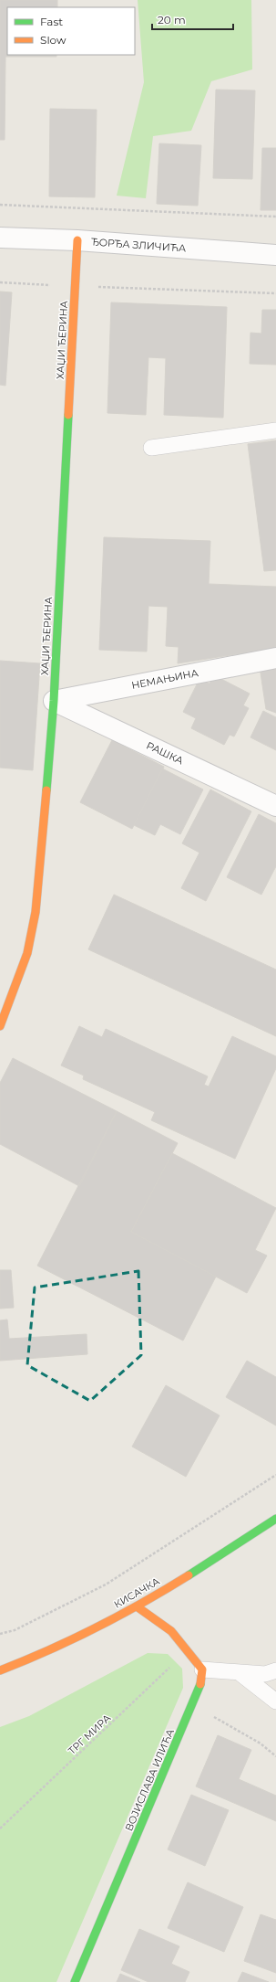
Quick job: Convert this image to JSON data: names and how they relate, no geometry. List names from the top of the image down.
{
  "streets": {
    "street": [
      "ЂОРЂА ЗЛИЧИЋА",
      "ХАЏИ ЂЕРИНА",
      "НЕМАЊИНА",
      "РАШКА",
      "КИСАЧКА",
      "ВОЈИСЛАВА ИЛИЋА"
    ],
    "path": ["ТРГ МИРА"]
  },
  "crossings": [
    ["ЂОРЂА ЗЛИЧИЋА", "ХАЏИ ЂЕРИНА"],
    ["ХАЏИ ЂЕРИНА", "НЕМАЊИНА"],
    ["ХАЏИ ЂЕРИНА", "РАШКА"],
    ["НЕМАЊИНА", "РАШКА"]
  ],
  "legend": ["Fast", "Slow"],
  "scale_bar": "20 m"
}
